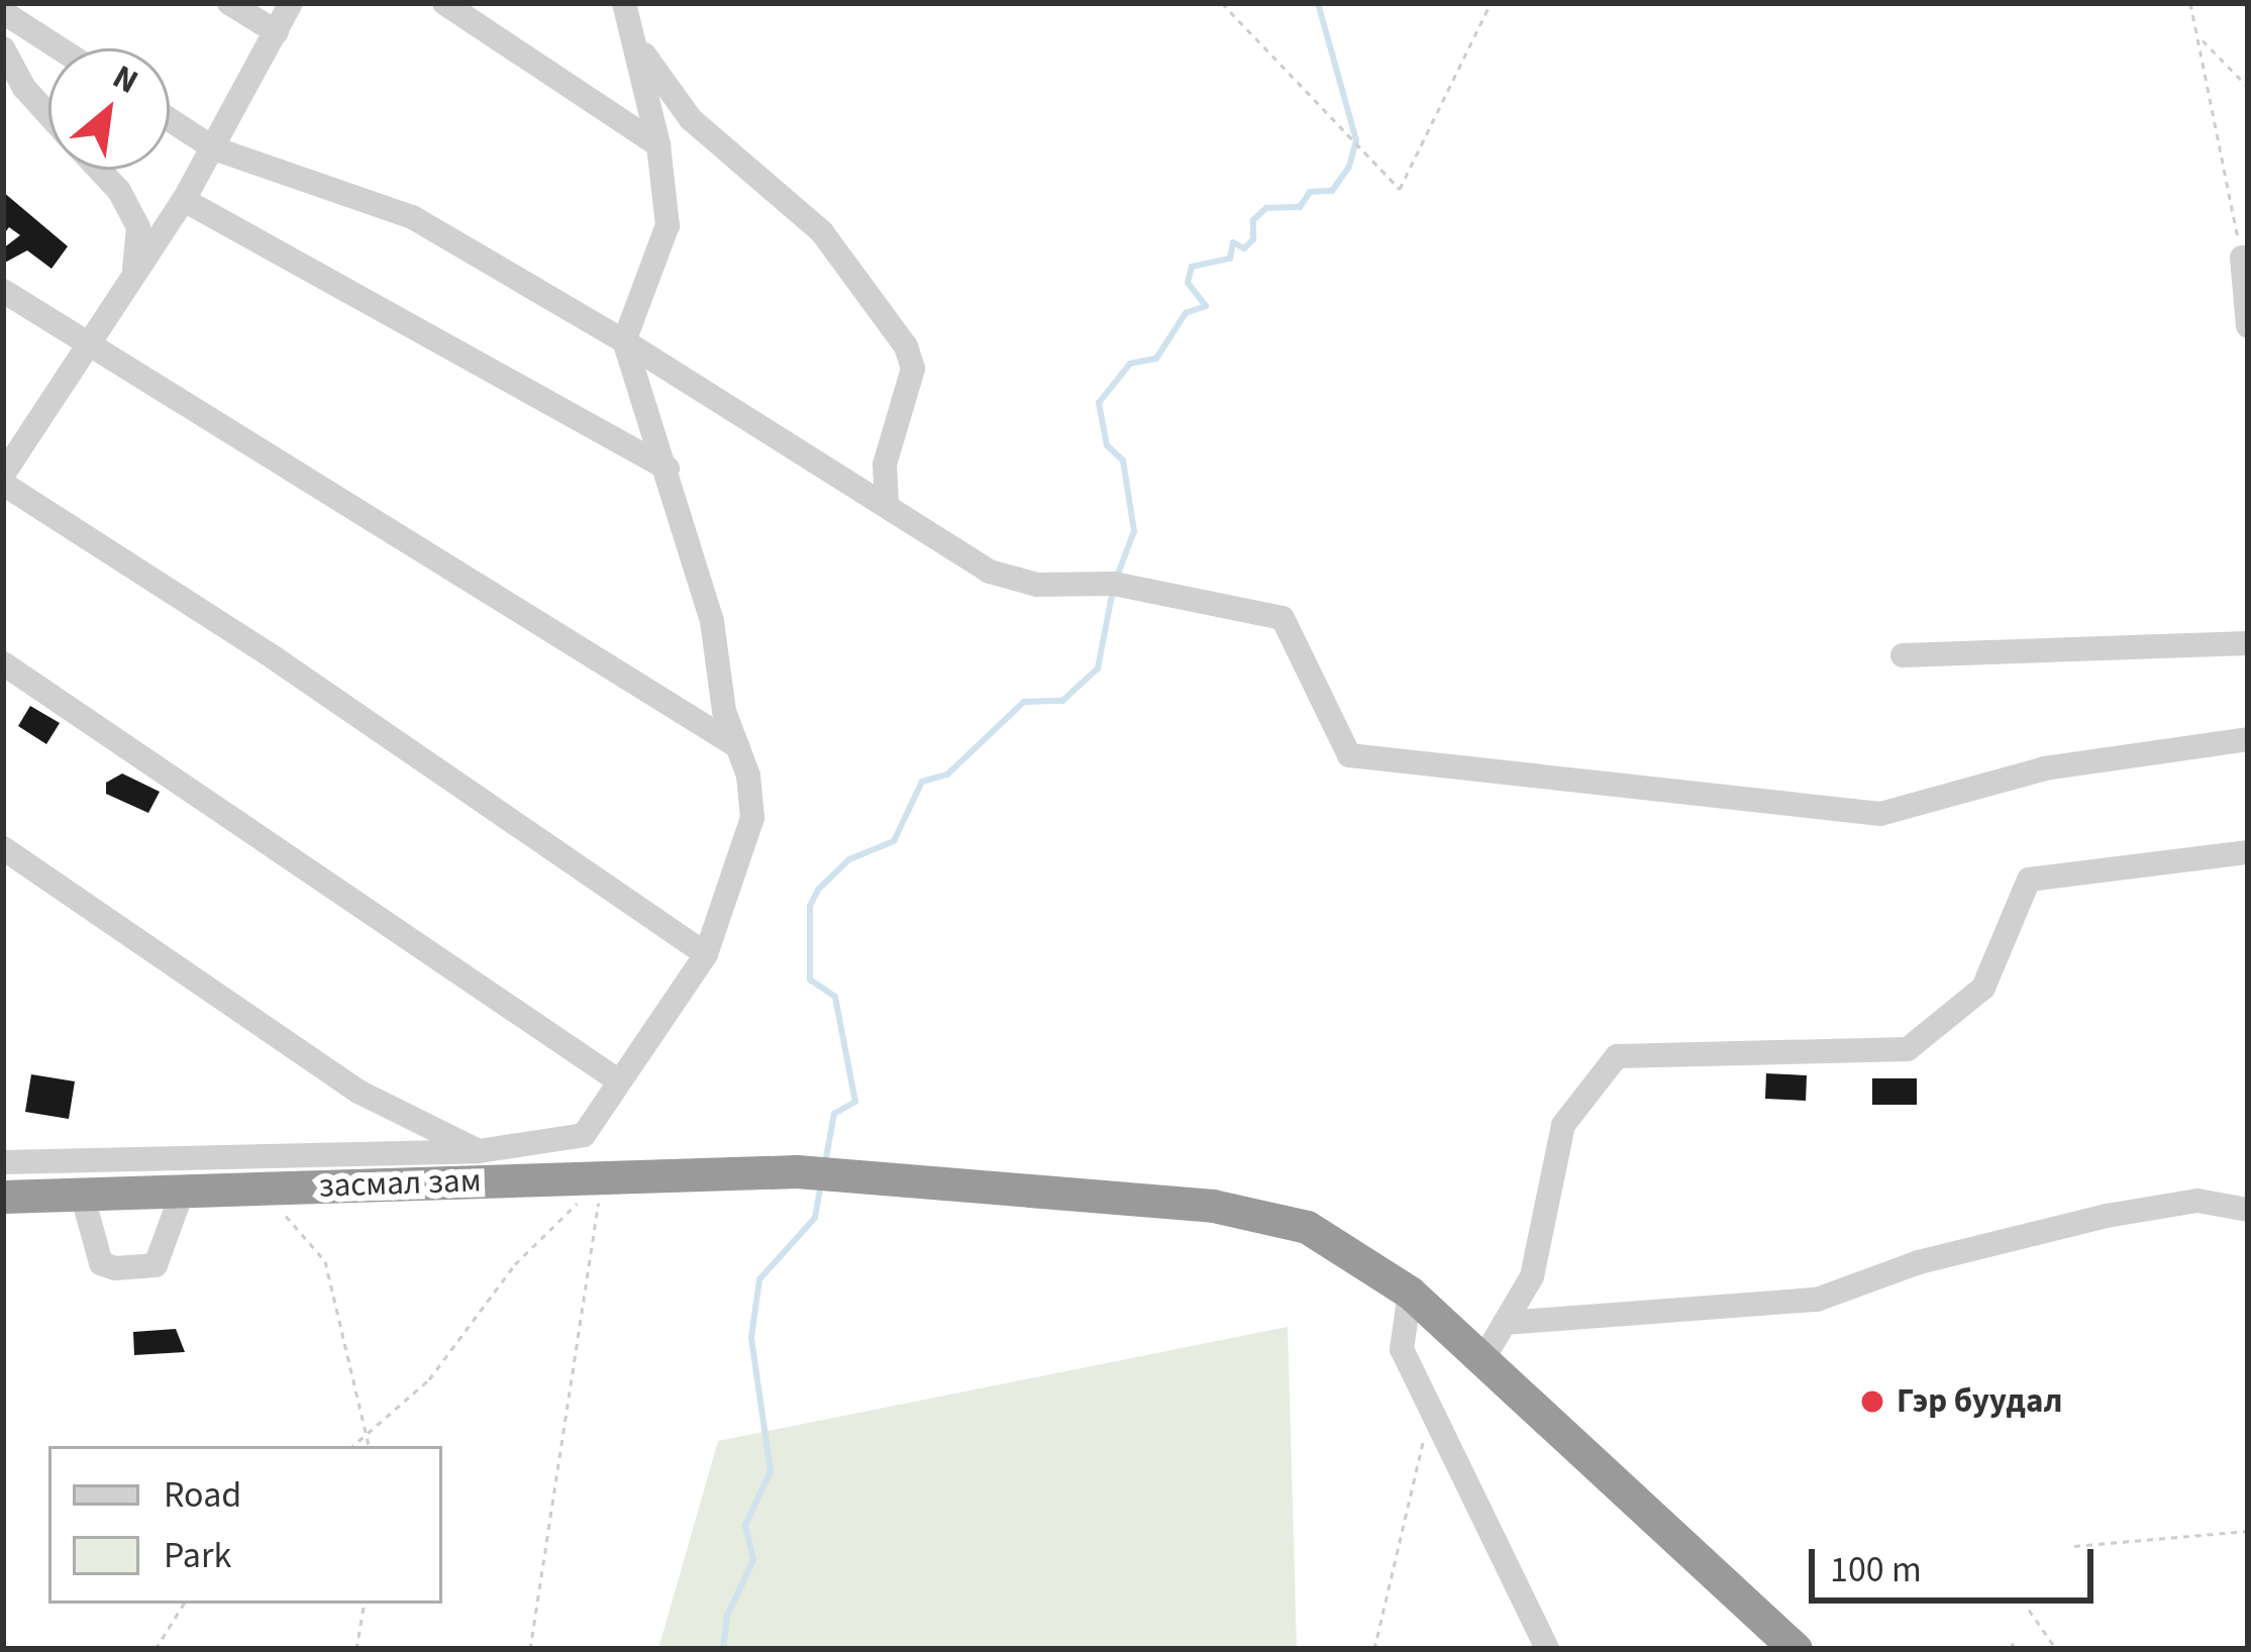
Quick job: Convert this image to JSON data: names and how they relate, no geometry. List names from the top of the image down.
{
  "streets": {
    "highway": ["засмал зам"]
  },
  "places": ["Гэр буудал"],
  "legend": ["Road", "Park"],
  "scale_bar": "100 m",
  "north": "top right"
}
